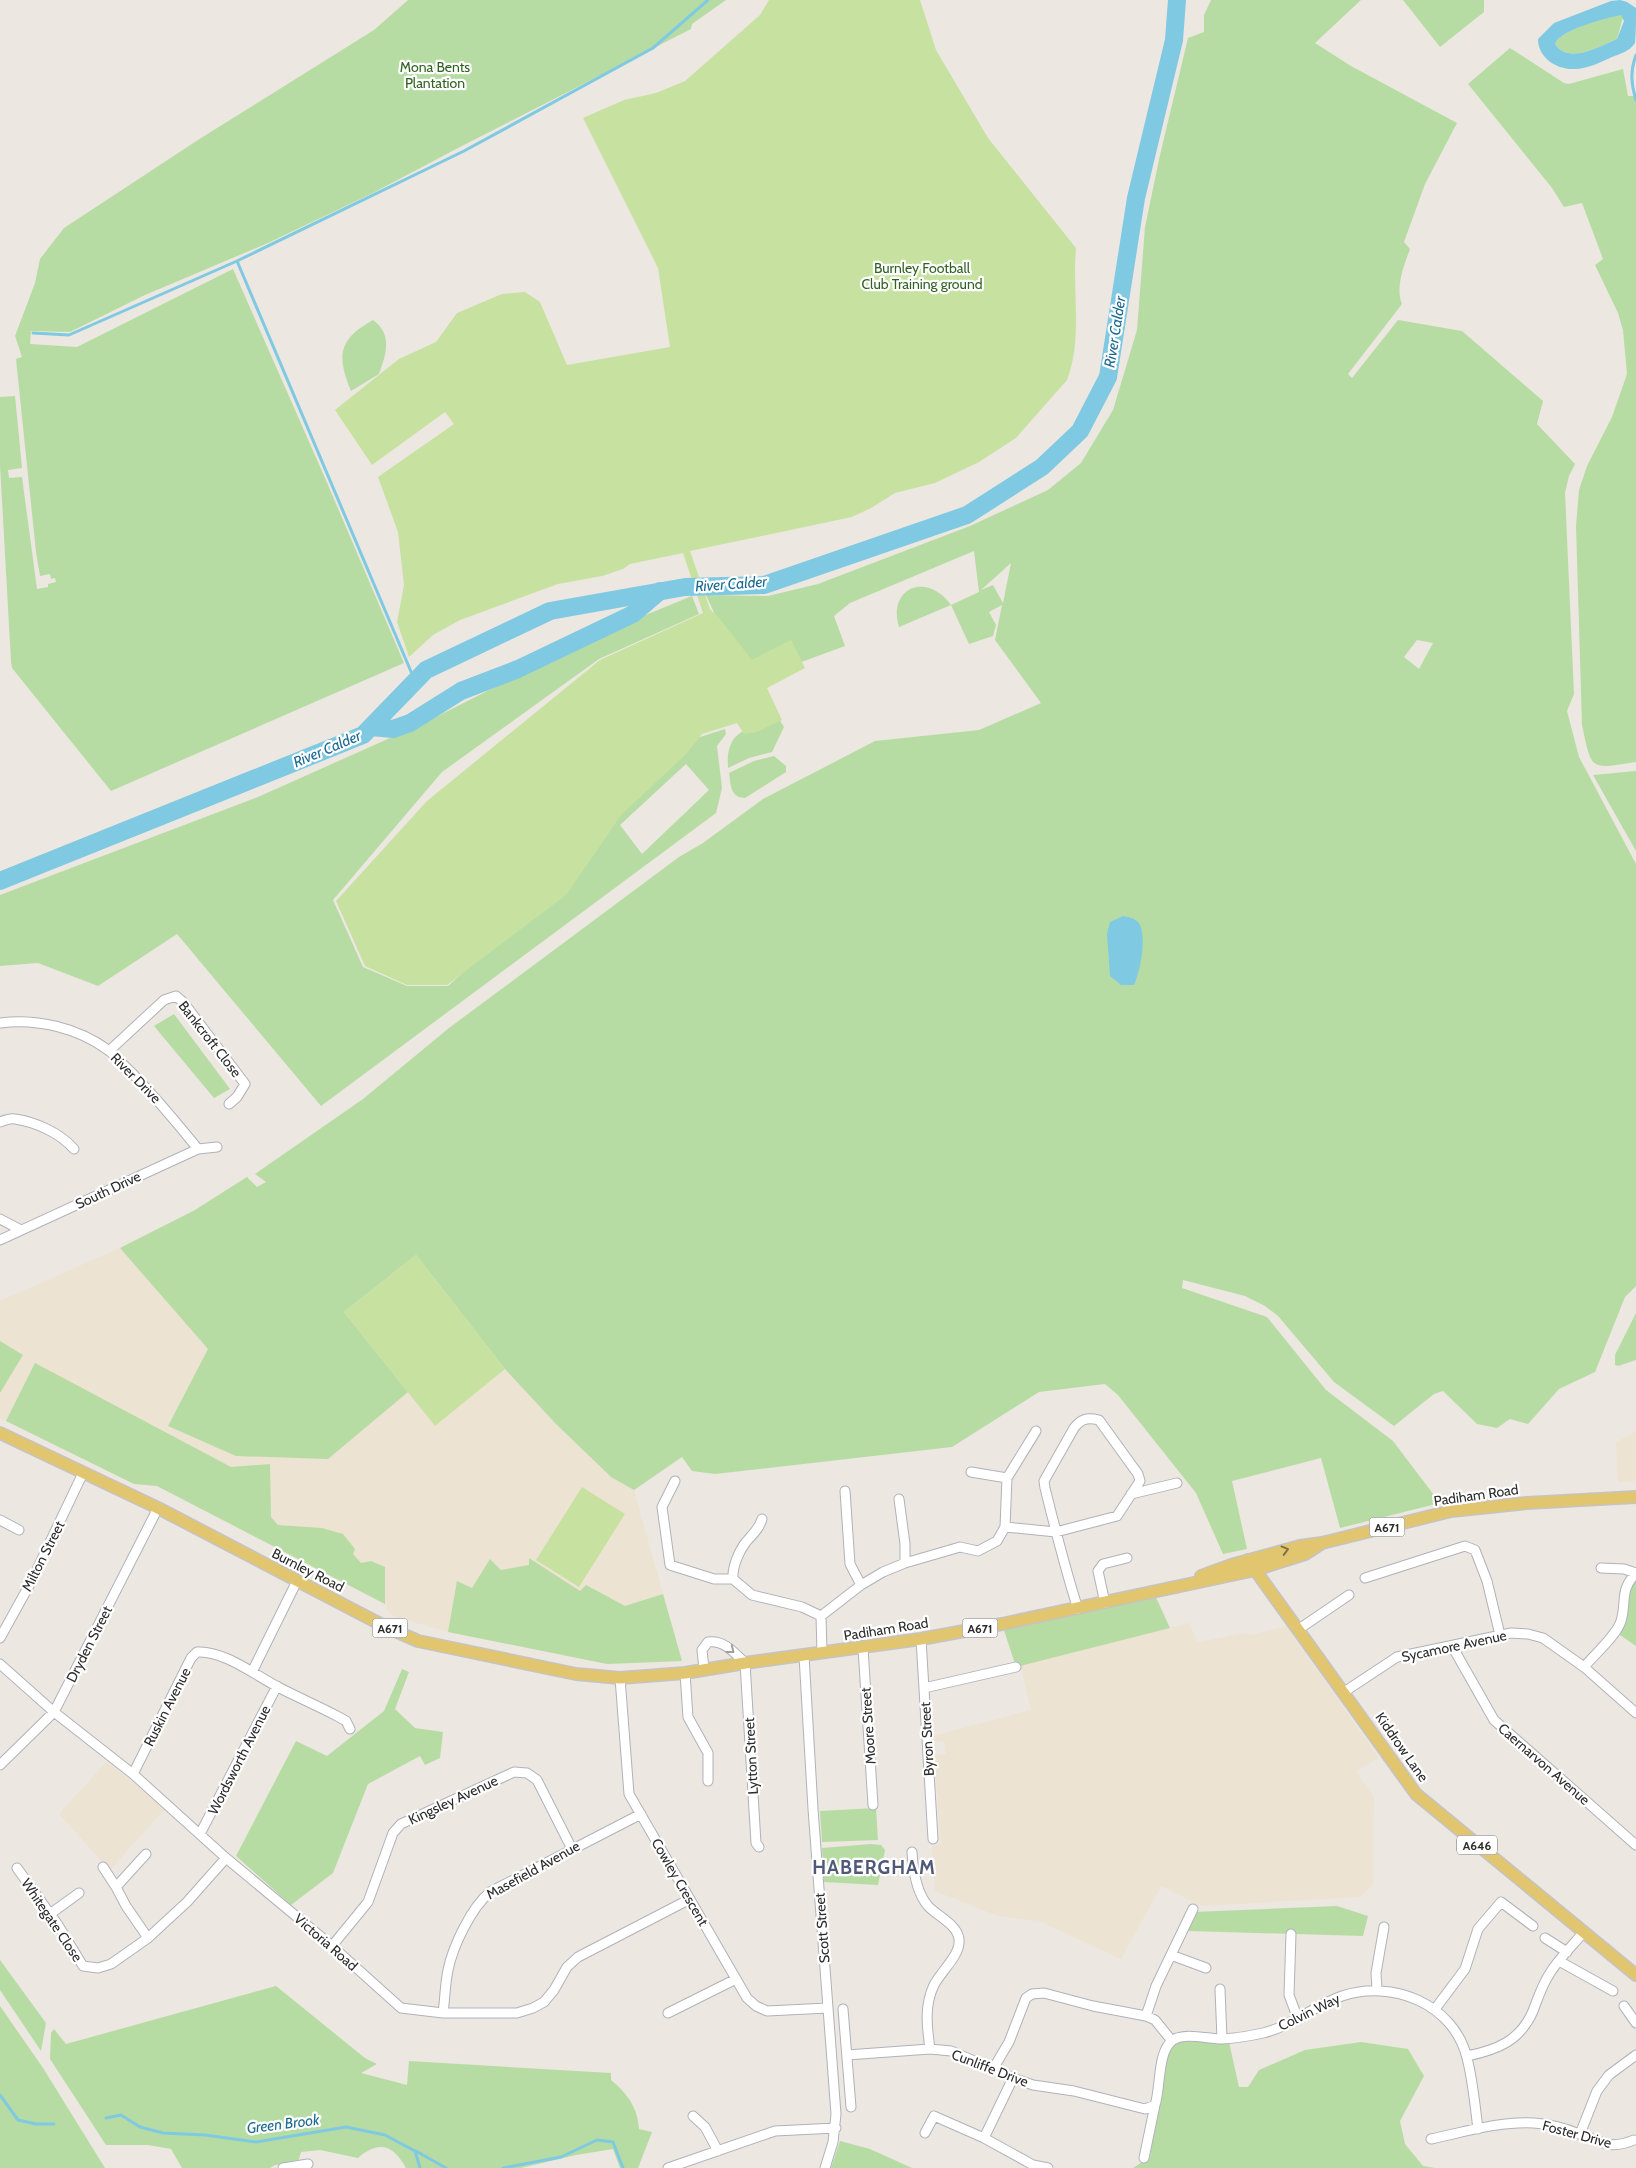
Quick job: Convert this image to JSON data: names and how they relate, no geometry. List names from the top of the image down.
{
  "streets": {
    "main road": [
      "Padiham Road",
      "A671",
      "Burnley Road",
      "Kiddrow Lane",
      "A646"
    ],
    "street": [
      "Bankcroft Close",
      "River Drive",
      "South Drive",
      "Milton Street",
      "Dryden Street",
      "Sycamore Avenue",
      "Ruskin Avenue",
      "Moore Street",
      "Byron Street",
      "Lytton Street",
      "Wordsworth Avenue",
      "Caernarvon Avenue",
      "Kingsley Avenue",
      "Masefield Avenue",
      "Cowley Crescent",
      "Whitegate Close",
      "Scott Street",
      "Victoria Road",
      "Colvin Way",
      "Cunliffe Drive",
      "Foster Drive"
    ]
  },
  "crossings": [
    ["Bankcroft Close", "River Drive"],
    ["River Drive", "South Drive"],
    ["Padiham Road", "Burnley Road"],
    ["Padiham Road", "Moore Street"],
    ["Padiham Road", "Byron Street"],
    ["Padiham Road", "Kiddrow Lane"],
    ["Padiham Road", "Lytton Street"],
    ["Padiham Road", "Cowley Crescent"],
    ["Padiham Road", "Scott Street"],
    ["Milton Street", "Burnley Road"],
    ["Burnley Road", "Dryden Street"],
    ["Burnley Road", "Cowley Crescent"],
    ["Dryden Street", "Victoria Road"],
    ["Sycamore Avenue", "Kiddrow Lane"],
    ["Sycamore Avenue", "Caernarvon Avenue"],
    ["Ruskin Avenue", "Victoria Road"],
    ["Wordsworth Avenue", "Victoria Road"],
    ["Kingsley Avenue", "Masefield Avenue"],
    ["Kingsley Avenue", "Victoria Road"],
    ["Masefield Avenue", "Cowley Crescent"],
    ["Masefield Avenue", "Victoria Road"],
    ["Cowley Crescent", "Scott Street"],
    ["Cowley Crescent", "Victoria Road"],
    ["Whitegate Close", "Victoria Road"],
    ["Colvin Way", "Foster Drive"]
  ],
  "districts": ["HABERGHAM"],
  "water": ["River Calder", "Green Brook"],
  "parks": ["Mona Bents Plantation", "Burnley Football Club Training ground"]
}
